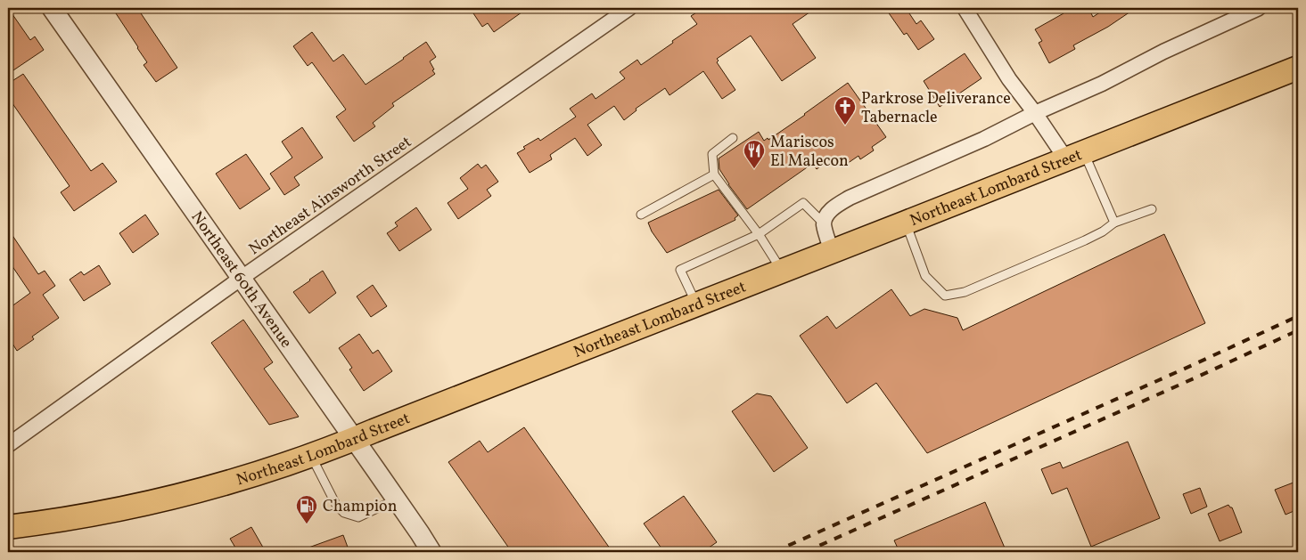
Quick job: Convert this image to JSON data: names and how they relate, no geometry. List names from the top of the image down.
{
  "streets": {
    "main road": ["Northeast Lombard Street"],
    "street": ["Northeast Ainsworth Street", "Northeast 60th Avenue"]
  },
  "crossings": [
    ["Northeast Lombard Street", "Northeast 60th Avenue"],
    ["Northeast Ainsworth Street", "Northeast 60th Avenue"]
  ],
  "places": {
    "church": ["Parkrose Deliverance Tabernacle"],
    "restaurant": ["Mariscos El Malecon"],
    "fuel station": ["Champion"]
  }
}
